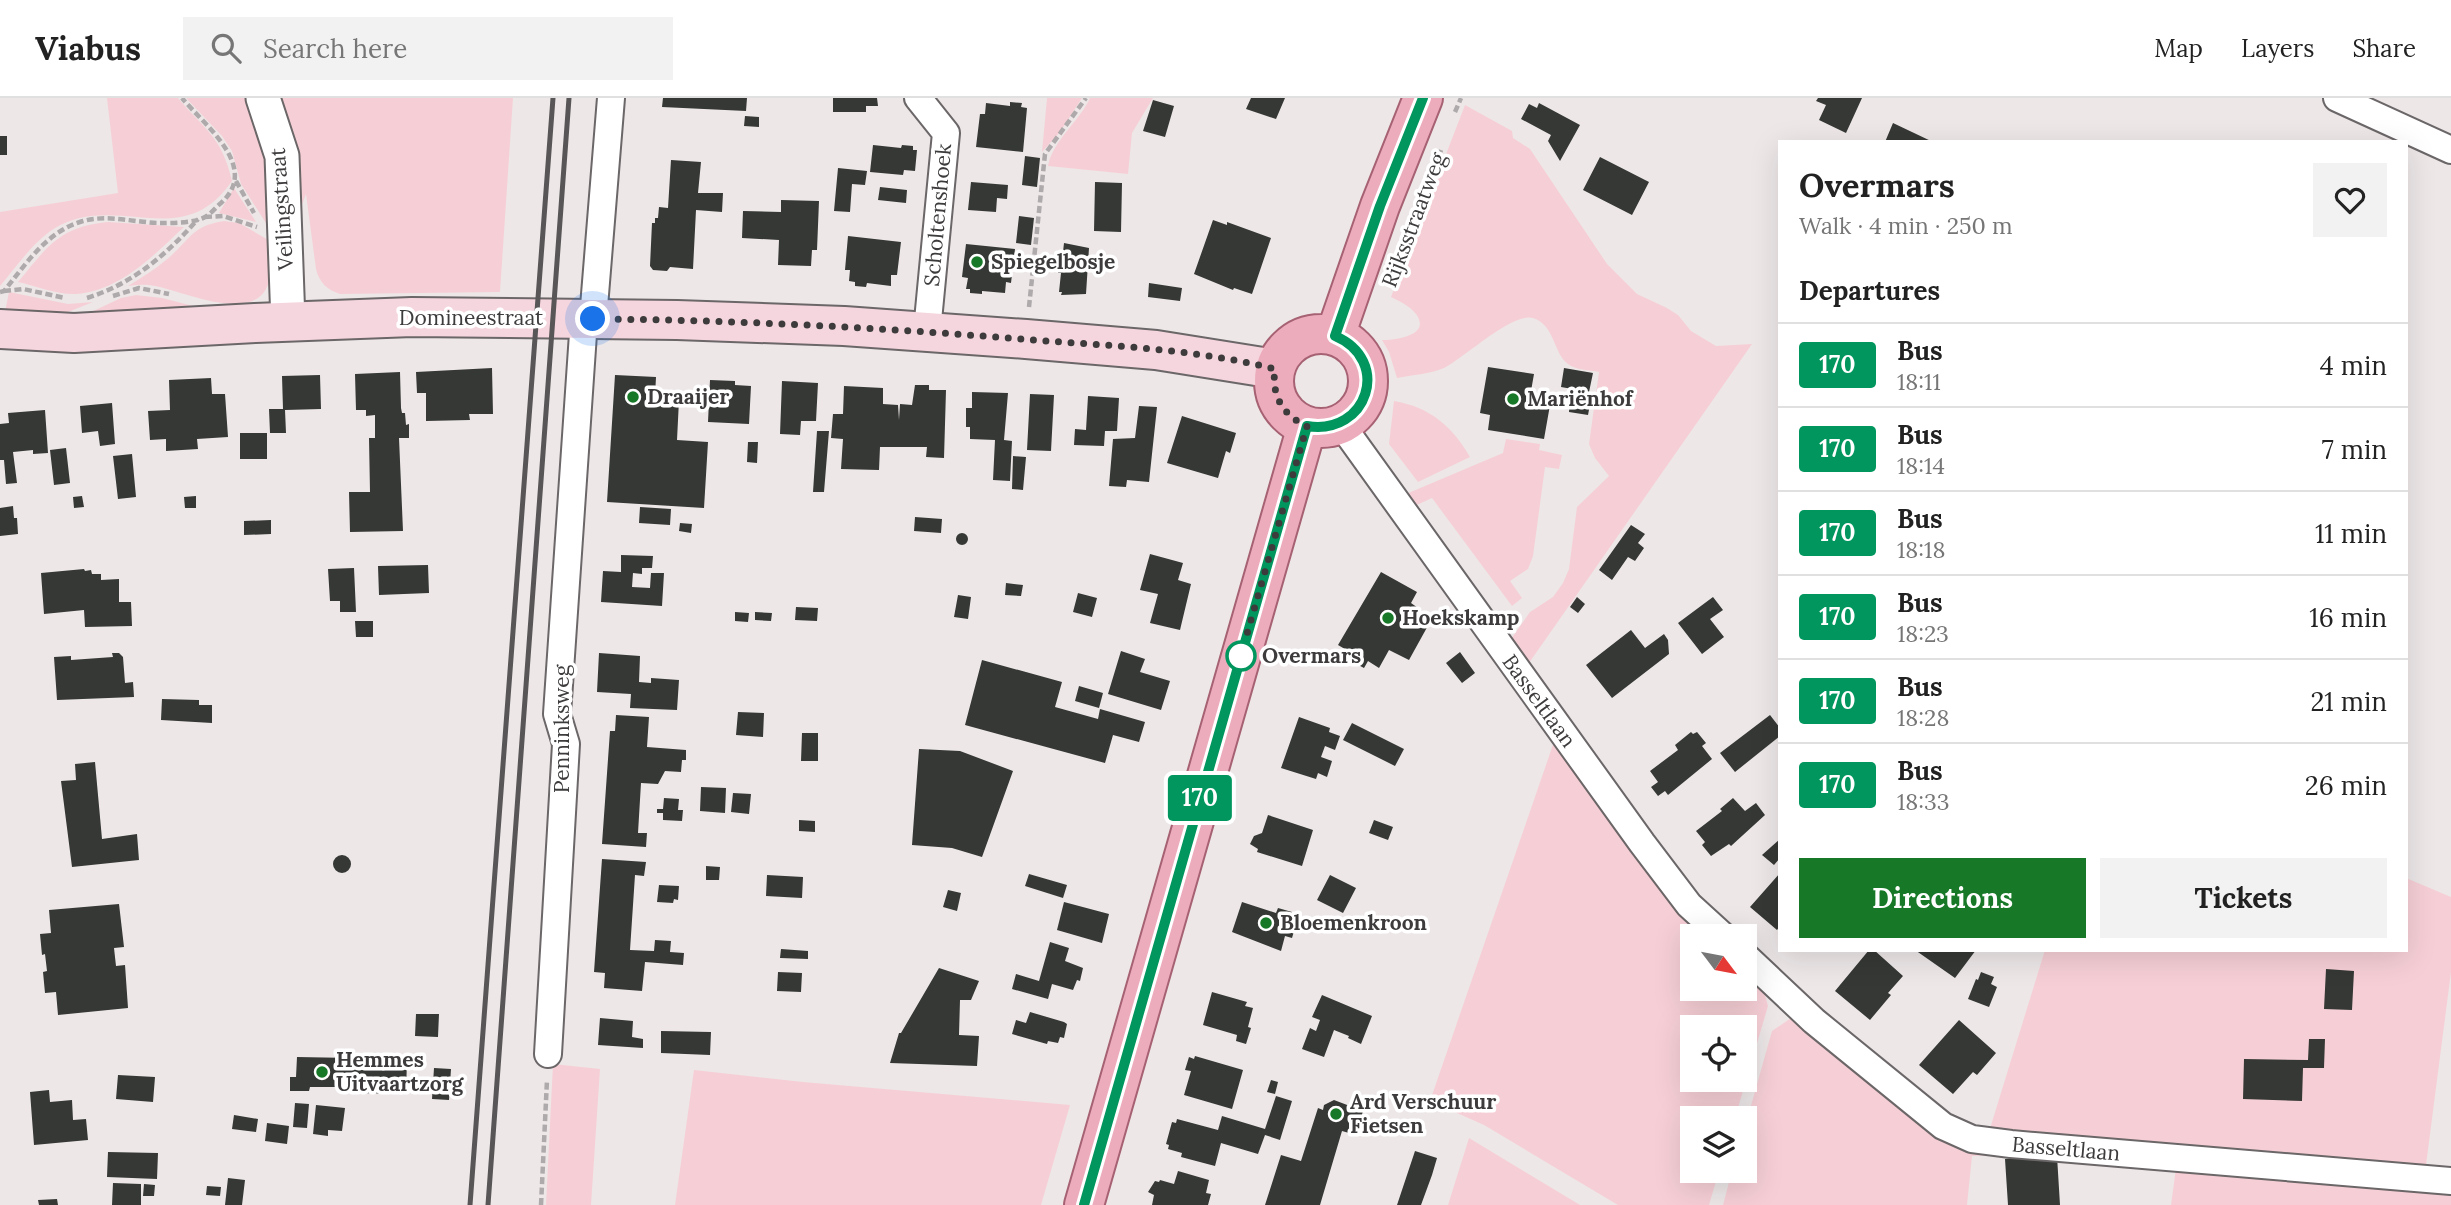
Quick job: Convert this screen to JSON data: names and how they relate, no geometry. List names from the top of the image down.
{
  "streets": {
    "main road": ["Rijksstraatweg", "Domineestraat"],
    "street": [
      "Veilingstraat",
      "Scholtenshoek",
      "Basseltlaan",
      "Penninksweg"
    ]
  },
  "crossings": [
    ["Veilingstraat", "Domineestraat"],
    ["Scholtenshoek", "Domineestraat"],
    ["Rijksstraatweg", "Domineestraat"],
    ["Rijksstraatweg", "Basseltlaan"],
    ["Domineestraat", "Basseltlaan"],
    ["Domineestraat", "Penninksweg"]
  ],
  "places": [
    "Spiegelbosje",
    "Draaijer",
    "Mariënhof",
    "Hoekskamp",
    "Overmars",
    "Bloemenkroon",
    "Hemmes Uitvaartzorg",
    "Ard Verschuur Fietsen"
  ],
  "lines": ["bus line 170"],
  "north": "bottom right",
  "page": {
    "header": "Viabus",
    "search": "Search here",
    "nav": ["Map", "Layers", "Share"],
    "on_map": "170",
    "heading": [
      ["Overmars", "Walk · 4 min · 250 m"],
      "Departures"
    ],
    "list": [
      {
        "mark": "170",
        "name": "Bus",
        "note": "18:11",
        "value": "4 min"
      },
      {
        "mark": "170",
        "name": "Bus",
        "note": "18:14",
        "value": "7 min"
      },
      {
        "mark": "170",
        "name": "Bus",
        "note": "18:18",
        "value": "11 min"
      },
      {
        "mark": "170",
        "name": "Bus",
        "note": "18:23",
        "value": "16 min"
      },
      {
        "mark": "170",
        "name": "Bus",
        "note": "18:28",
        "value": "21 min"
      },
      {
        "mark": "170",
        "name": "Bus",
        "note": "18:33",
        "value": "26 min"
      }
    ],
    "buttons": ["Directions", "Tickets"]
  }
}
